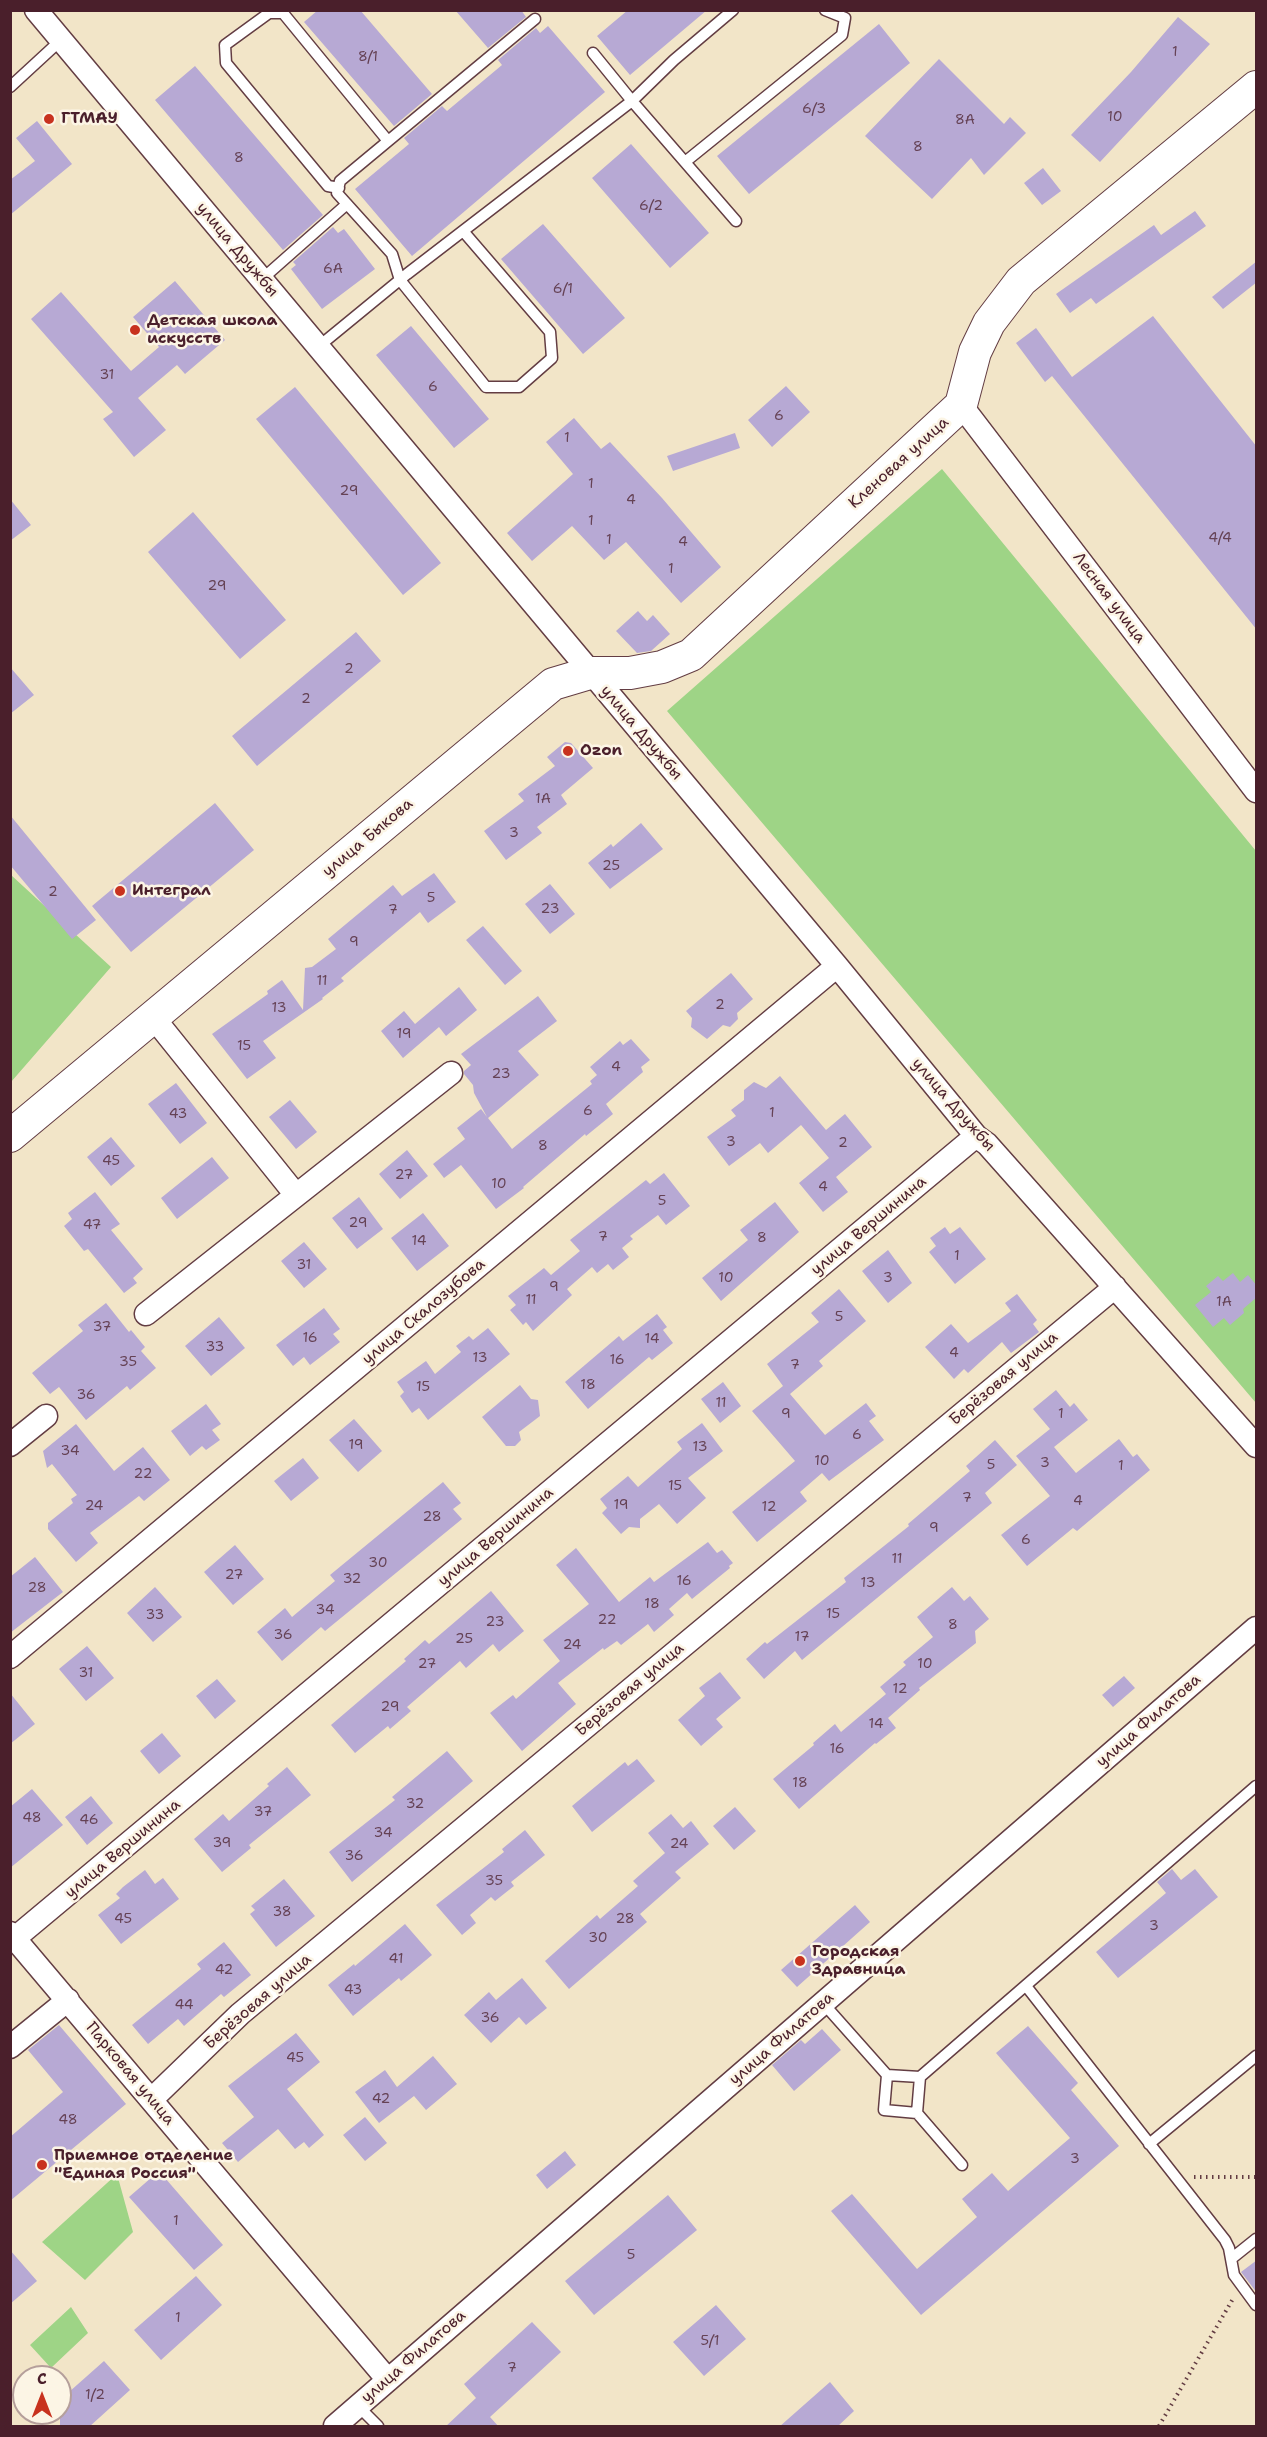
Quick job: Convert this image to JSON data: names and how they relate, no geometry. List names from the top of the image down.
{
  "streets": {
    "street": [
      "улица Дружбы",
      "Кленовая улица",
      "Лесная улица",
      "улица Быкова",
      "улица Вершинина",
      "улица Скалозубова",
      "Берёзовая улица",
      "улица Филатова",
      "Парковая улица"
    ]
  },
  "crossings": [
    ["улица Дружбы", "Кленовая улица"],
    ["улица Дружбы", "улица Быкова"],
    ["улица Дружбы", "улица Вершинина"],
    ["улица Дружбы", "улица Скалозубова"],
    ["улица Дружбы", "Берёзовая улица"],
    ["Кленовая улица", "Лесная улица"],
    ["Кленовая улица", "улица Быкова"],
    ["улица Вершинина", "Парковая улица"],
    ["Берёзовая улица", "Парковая улица"],
    ["улица Филатова", "Парковая улица"]
  ],
  "places": [
    "ГТМАУ",
    "Детская школа искусств",
    "Ozon",
    "Интеграл",
    "Городская Здравница",
    "Приемное отделение \"Единая Россия\""
  ],
  "house_numbers": [
    "1",
    "8/1",
    "6/3",
    "10",
    "8А",
    "8",
    "8",
    "6/2",
    "6А",
    "6/1",
    "31",
    "6",
    "6",
    "1",
    "1",
    "29",
    "4",
    "1",
    "4/4",
    "1",
    "4",
    "1",
    "29",
    "2",
    "2",
    "1А",
    "3",
    "25",
    "2",
    "5",
    "23",
    "7",
    "9",
    "11",
    "2",
    "13",
    "19",
    "15",
    "4",
    "23",
    "6",
    "1",
    "43",
    "3",
    "2",
    "8",
    "45",
    "27",
    "10",
    "4",
    "5",
    "29",
    "47",
    "7",
    "8",
    "14",
    "1",
    "31",
    "10",
    "3",
    "9",
    "11",
    "1А",
    "5",
    "37",
    "16",
    "14",
    "33",
    "4",
    "13",
    "16",
    "35",
    "7",
    "18",
    "15",
    "36",
    "11",
    "9",
    "1",
    "6",
    "19",
    "13",
    "34",
    "10",
    "3",
    "5",
    "1",
    "22",
    "15",
    "7",
    "4",
    "19",
    "24",
    "12",
    "28",
    "9",
    "6",
    "11",
    "30",
    "27",
    "32",
    "16",
    "13",
    "28",
    "18",
    "34",
    "15",
    "33",
    "22",
    "23",
    "8",
    "36",
    "17",
    "25",
    "24",
    "27",
    "10",
    "31",
    "12",
    "29",
    "14",
    "16",
    "18",
    "32",
    "37",
    "48",
    "46",
    "34",
    "39",
    "24",
    "36",
    "35",
    "38",
    "45",
    "28",
    "3",
    "30",
    "41",
    "42",
    "43",
    "44",
    "36",
    "45",
    "42",
    "48",
    "3",
    "1",
    "5",
    "1",
    "5/1",
    "7",
    "1/2"
  ],
  "north": "top"
}
